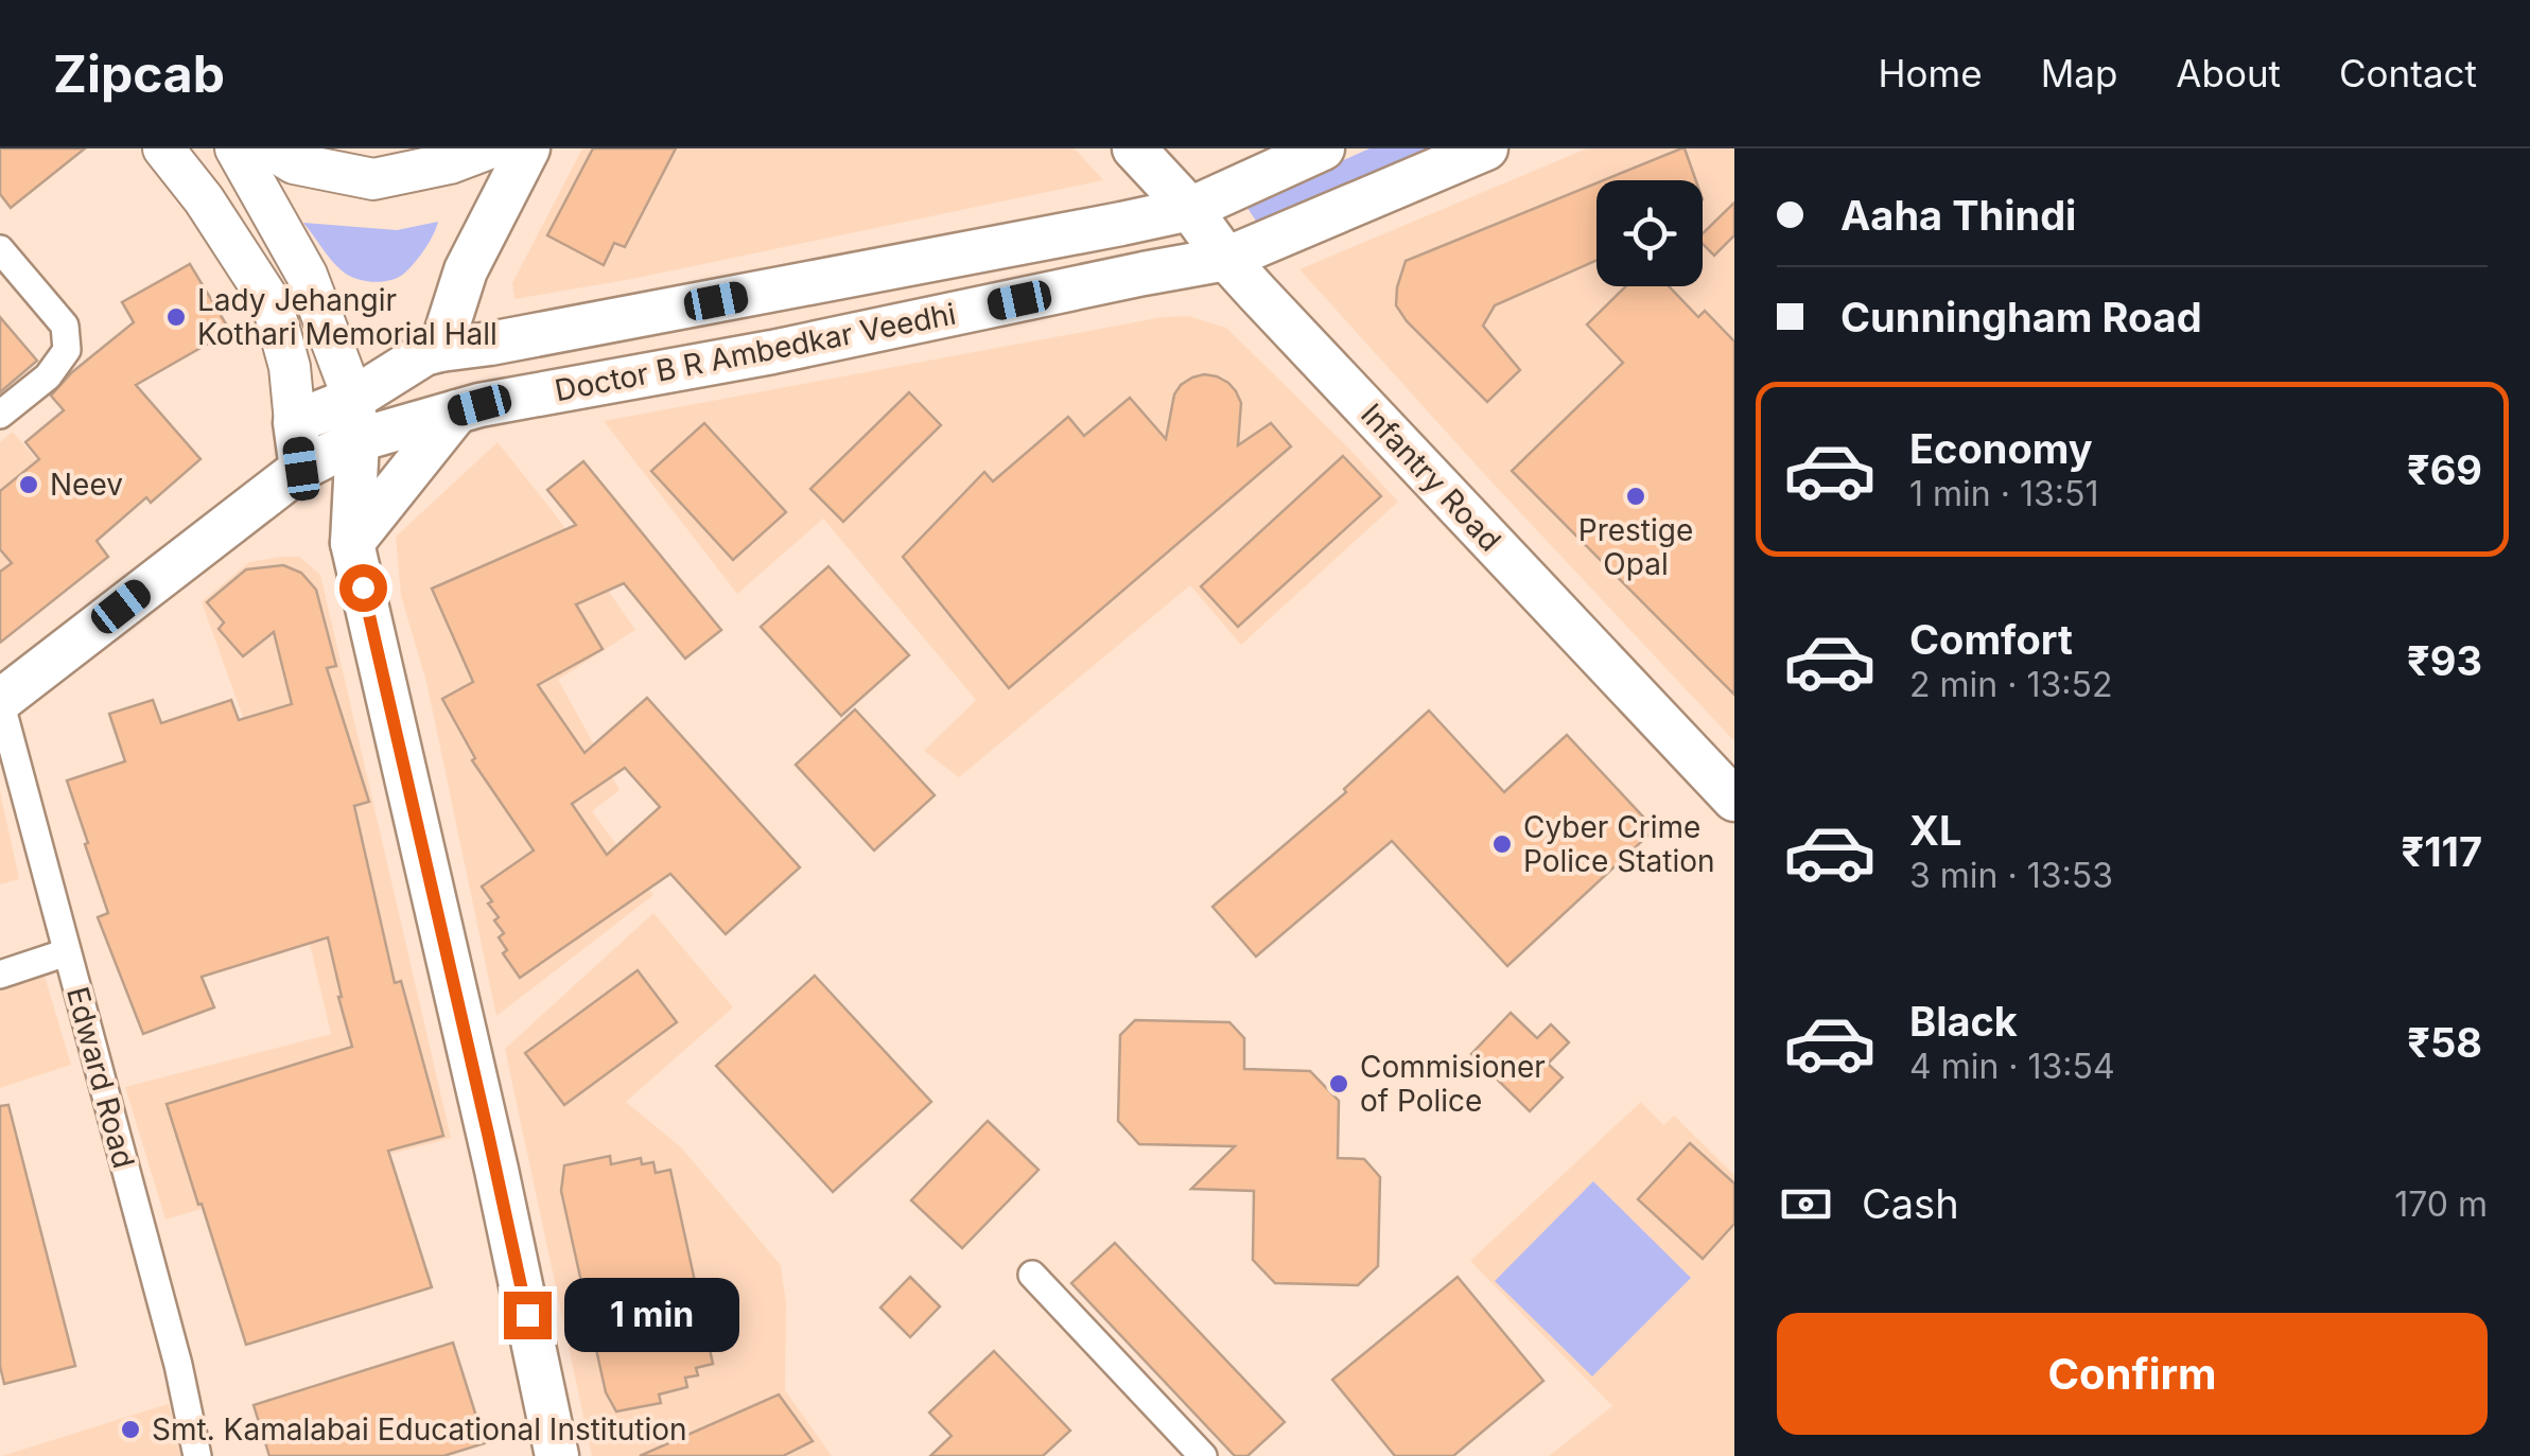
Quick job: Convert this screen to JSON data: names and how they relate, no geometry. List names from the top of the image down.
{
  "streets": {
    "main road": ["Doctor B R Ambedkar Veedhi", "Infantry Road"],
    "street": ["Edward Road"]
  },
  "crossings": [
    ["Doctor B R Ambedkar Veedhi", "Infantry Road"],
    ["Doctor B R Ambedkar Veedhi", "Edward Road"]
  ],
  "places": [
    "Lady Jehangir Kothari Memorial Hall",
    "Neev",
    "Prestige Opal",
    "Cyber Crime Police Station",
    "Commisioner of Police",
    "Smt. Kamalabai Educational Institution"
  ],
  "page": {
    "header": "Zipcab",
    "nav": [
      "Home",
      "Map",
      "About",
      "Contact"
    ],
    "banner": ["Aaha Thindi", "Cunningham Road"],
    "list": [
      {
        "name": "Economy",
        "note": "1 min · 13:51",
        "value": "₹69"
      },
      {
        "name": "Comfort",
        "note": "2 min · 13:52",
        "value": "₹93"
      },
      {
        "name": "XL",
        "note": "3 min · 13:53",
        "value": "₹117"
      },
      {
        "name": "Black",
        "note": "4 min · 13:54",
        "value": "₹58"
      }
    ],
    "pay": ["Cash", "170 m"],
    "bubble": "1 min",
    "buttons": "Confirm"
  }
}
